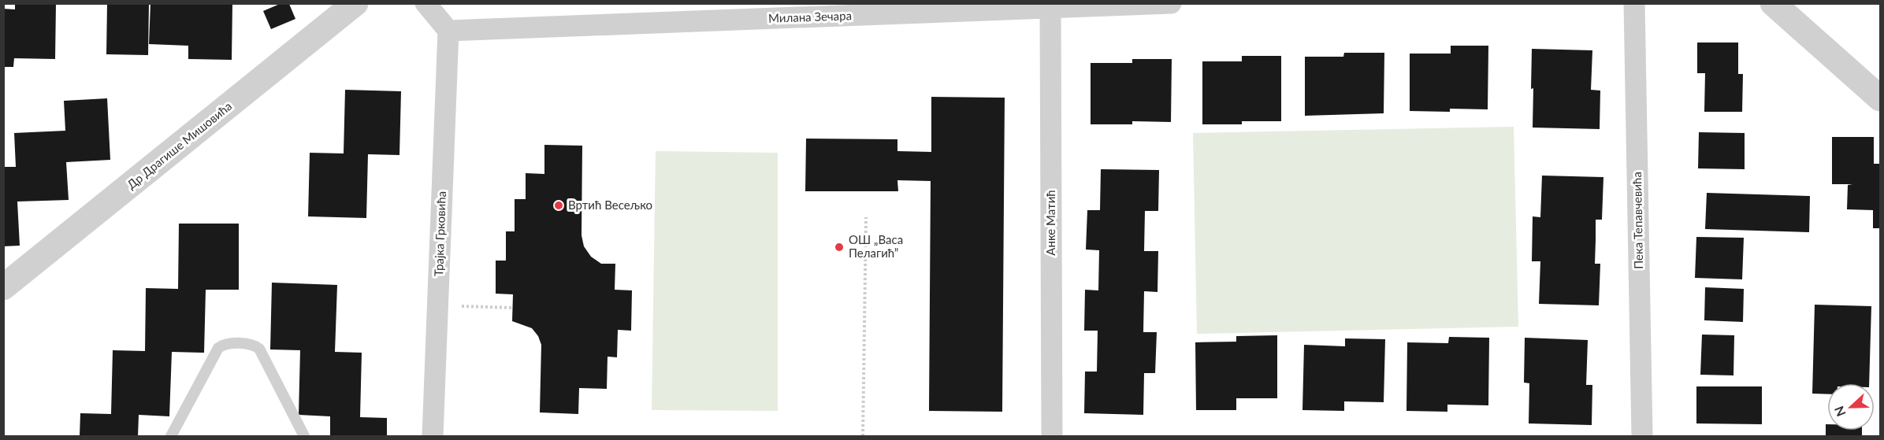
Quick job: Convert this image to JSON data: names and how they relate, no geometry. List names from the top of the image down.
{
  "streets": {
    "street": [
      "Милана Зечара",
      "Др Драгише Мишовића",
      "Пека Тепавчевића",
      "Анке Матић",
      "Трајка Грковића"
    ]
  },
  "crossings": [
    ["Милана Зечара", "Анке Матић"],
    ["Милана Зечара", "Трајка Грковића"]
  ],
  "places": ["Вртић Весељко", "ОШ „Васа Пелагић”"],
  "north": "left"
}
